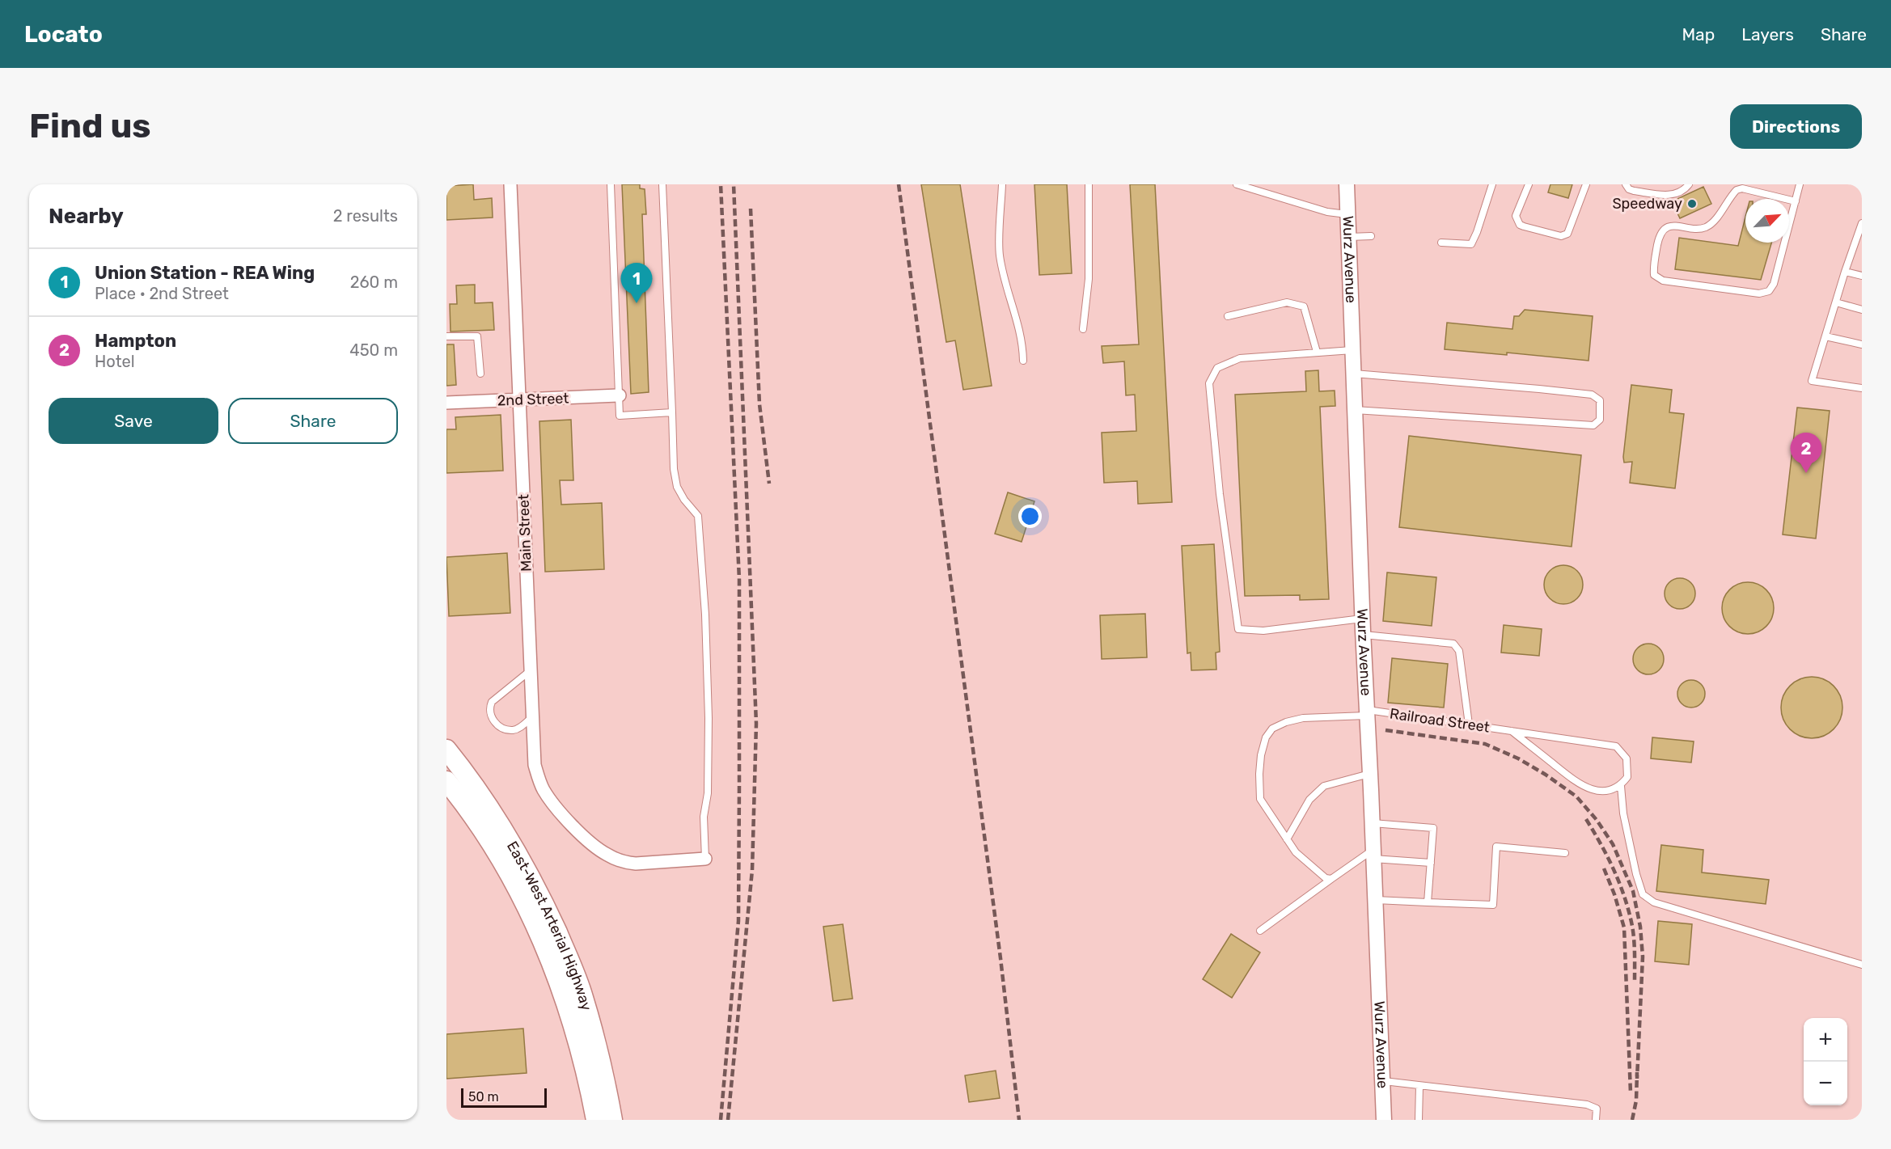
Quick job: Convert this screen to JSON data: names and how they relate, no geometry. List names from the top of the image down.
{
  "streets": {
    "main road": ["East-West Arterial Highway"],
    "street": ["Wurz Avenue", "2nd Street", "Main Street"],
    "lane": ["Railroad Street"]
  },
  "crossings": [
    ["Wurz Avenue", "Railroad Street"],
    ["2nd Street", "Main Street"]
  ],
  "places": ["Speedway"],
  "scale_bar": "50 m",
  "north": "top right",
  "page": {
    "header": "Locato",
    "nav": ["Map", "Layers", "Share"],
    "buttons": [
      "Directions",
      ["Save", "Share"]
    ],
    "title": "Find us",
    "heading": ["Nearby", "2 results"],
    "list": [
      {
        "mark": "1",
        "name": "Union Station - REA Wing",
        "note": "Place · 2nd Street",
        "value": "260 m"
      },
      {
        "mark": "2",
        "name": "Hampton",
        "note": "Hotel",
        "value": "450 m"
      }
    ],
    "pins": ["1", "2"],
    "map_buttons": ["+", "−"],
    "scale": "50 m"
  }
}
